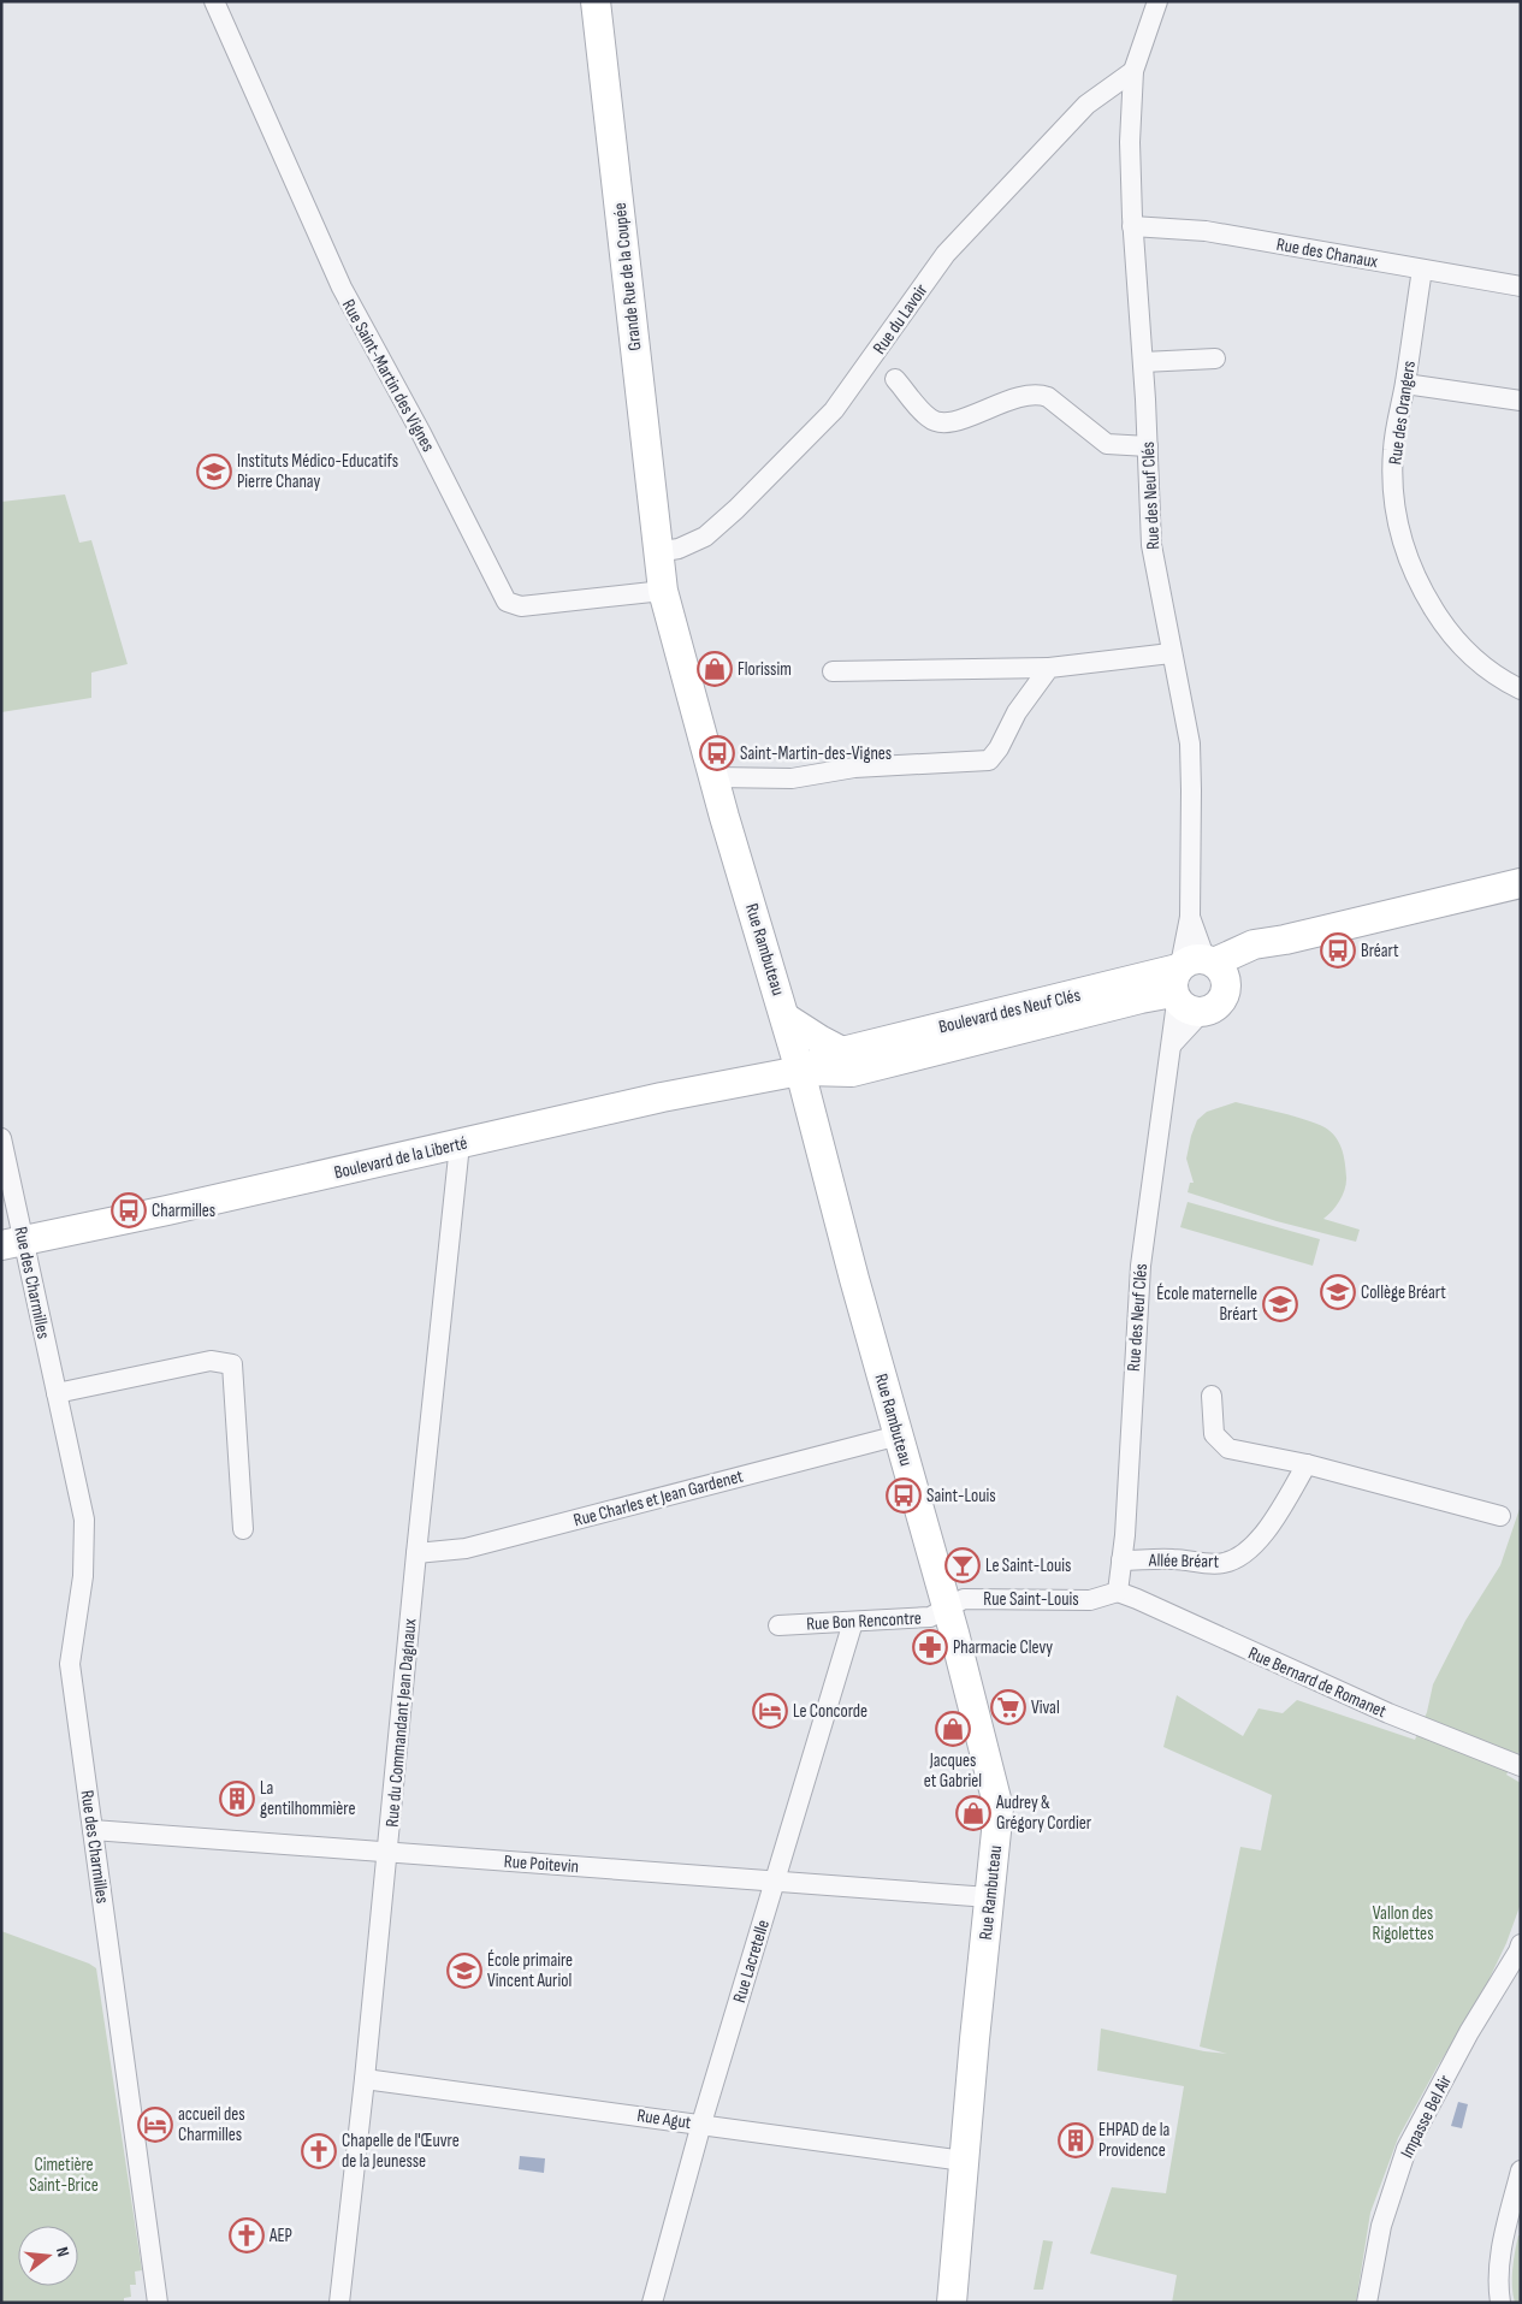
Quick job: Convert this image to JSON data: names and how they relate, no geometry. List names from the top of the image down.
{
  "streets": {
    "main road": [
      "Grande Rue de la Coupée",
      "Rue Rambuteau",
      "Boulevard des Neuf Clés",
      "Boulevard de la Liberté"
    ],
    "street": [
      "Rue des Chanaux",
      "Rue du Lavoir",
      "Rue Saint-Martin des Vignes",
      "Rue des Orangers",
      "Rue des Neuf Clés",
      "Rue des Charmilles",
      "Rue Charles et Jean Gardenet",
      "Allée Bréart",
      "Rue Saint-Louis",
      "Rue Bon Rencontre",
      "Rue Bernard de Romanet",
      "Rue du Commandant Jean Dagnaux",
      "Rue Poitevin",
      "Rue Lacretelle",
      "Impasse Bel Air",
      "Rue Agut"
    ]
  },
  "crossings": [
    ["Rue des Chanaux", "Rue des Orangers"],
    ["Rue des Chanaux", "Rue des Neuf Clés"],
    ["Grande Rue de la Coupée", "Rue du Lavoir"],
    ["Grande Rue de la Coupée", "Rue Rambuteau"],
    ["Rue du Lavoir", "Rue des Neuf Clés"],
    ["Rue du Lavoir", "Rue Rambuteau"],
    ["Rue Saint-Martin des Vignes", "Rue Rambuteau"],
    ["Rue des Neuf Clés", "Boulevard des Neuf Clés"],
    ["Rue des Neuf Clés", "Allée Bréart"],
    ["Rue des Neuf Clés", "Rue Saint-Louis"],
    ["Rue des Neuf Clés", "Rue Bernard de Romanet"],
    ["Rue Rambuteau", "Boulevard des Neuf Clés"],
    ["Rue Rambuteau", "Boulevard de la Liberté"],
    ["Rue Rambuteau", "Rue Charles et Jean Gardenet"],
    ["Rue Rambuteau", "Rue Saint-Louis"],
    ["Rue Rambuteau", "Rue Bon Rencontre"],
    ["Rue Rambuteau", "Rue Poitevin"],
    ["Rue Rambuteau", "Rue Agut"],
    ["Boulevard des Neuf Clés", "Boulevard de la Liberté"],
    ["Boulevard de la Liberté", "Rue des Charmilles"],
    ["Boulevard de la Liberté", "Rue du Commandant Jean Dagnaux"],
    ["Rue des Charmilles", "Rue Poitevin"],
    ["Rue Charles et Jean Gardenet", "Rue du Commandant Jean Dagnaux"],
    ["Rue Saint-Louis", "Rue Bon Rencontre"],
    ["Rue Saint-Louis", "Rue Bernard de Romanet"],
    ["Rue Bon Rencontre", "Rue Lacretelle"],
    ["Rue du Commandant Jean Dagnaux", "Rue Poitevin"],
    ["Rue du Commandant Jean Dagnaux", "Rue Agut"],
    ["Rue Poitevin", "Rue Lacretelle"],
    ["Rue Lacretelle", "Rue Agut"]
  ],
  "parks": ["Vallon des Rigolettes", "Cimetière Saint-Brice"],
  "places": {
    "school or university": [
      "Instituts Médico-Educatifs Pierre Chanay",
      "Collège Bréart",
      "École maternelle Bréart",
      "École primaire Vincent Auriol"
    ],
    "shop": ["Florissim", "Jacques et Gabriel", "Audrey & Grégory Cordier"],
    "bus stop": [
      "Saint-Martin-des-Vignes",
      "Bréart",
      "Charmilles",
      "Saint-Louis"
    ],
    "bar": ["Le Saint-Louis"],
    "pharmacy": ["Pharmacie Clevy"],
    "supermarket": ["Vival"],
    "hotel": ["Le Concorde", "accueil des Charmilles"],
    "building": ["La gentilhommière", "EHPAD de la Providence"],
    "church": ["Chapelle de l'Œuvre de la Jeunesse", "AEP"]
  },
  "north": "right"
}
